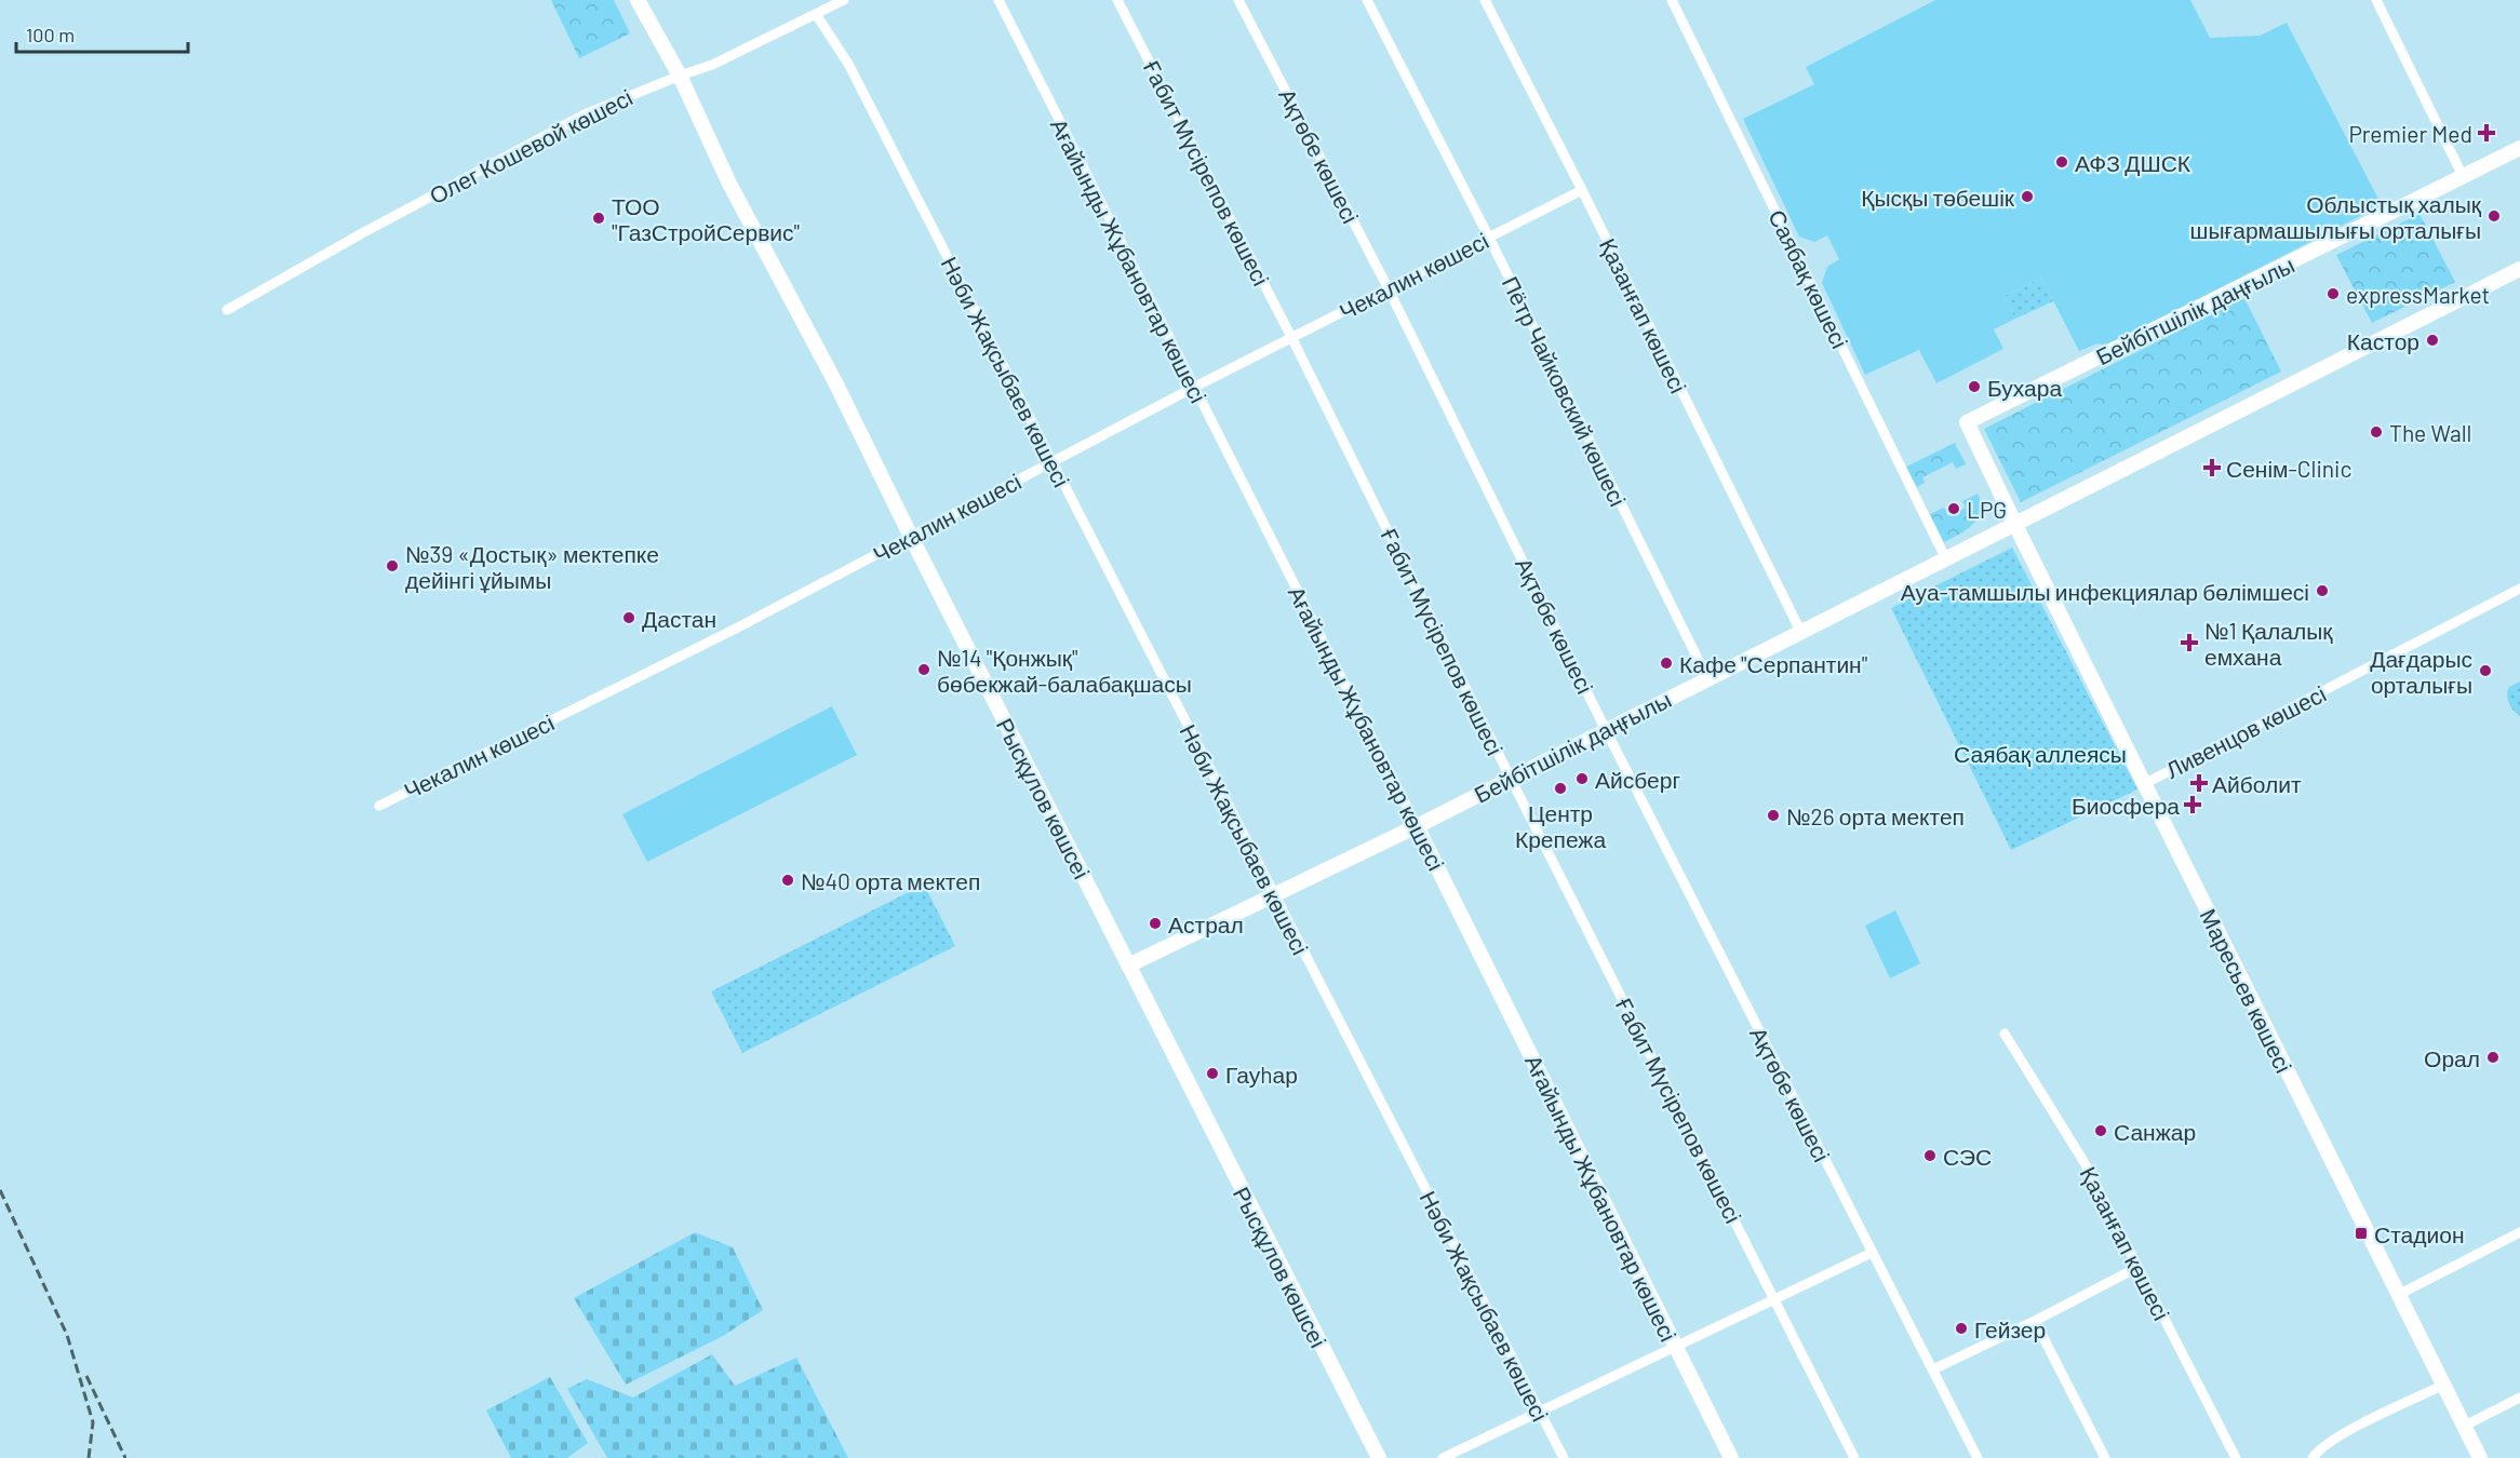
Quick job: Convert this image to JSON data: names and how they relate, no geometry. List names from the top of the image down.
{
  "streets": {
    "street": [
      "Олег Кошевой көшесі",
      "Ақтөбе көшесі",
      "Ғабит Мүсірепов көшесі",
      "Ағайынды Жұбановтар көшесі",
      "Чекалин көшесі",
      "Саябақ көшесі",
      "Бейбітшілік даңғылы",
      "Қазанғап көшесі",
      "Нәби Жақсыбаев көшесі",
      "Пётр Чайковский көшесі",
      "Ливенцов көшесі",
      "Рысқұлов көшсеі",
      "Маресьев көшесі"
    ]
  },
  "crossings": [
    ["Олег Кошевой көшесі", "Нәби Жақсыбаев көшесі"],
    ["Олег Кошевой көшесі", "Рысқұлов көшсеі"],
    ["Ақтөбе көшесі", "Чекалин көшесі"],
    ["Ақтөбе көшесі", "Бейбітшілік даңғылы"],
    ["Ғабит Мүсірепов көшесі", "Чекалин көшесі"],
    ["Ғабит Мүсірепов көшесі", "Бейбітшілік даңғылы"],
    ["Ағайынды Жұбановтар көшесі", "Чекалин көшесі"],
    ["Ағайынды Жұбановтар көшесі", "Бейбітшілік даңғылы"],
    ["Чекалин көшесі", "Қазанғап көшесі"],
    ["Чекалин көшесі", "Нәби Жақсыбаев көшесі"],
    ["Чекалин көшесі", "Пётр Чайковский көшесі"],
    ["Чекалин көшесі", "Рысқұлов көшсеі"],
    ["Саябақ көшесі", "Бейбітшілік даңғылы"],
    ["Бейбітшілік даңғылы", "Қазанғап көшесі"],
    ["Бейбітшілік даңғылы", "Нәби Жақсыбаев көшесі"],
    ["Бейбітшілік даңғылы", "Пётр Чайковский көшесі"],
    ["Бейбітшілік даңғылы", "Рысқұлов көшсеі"],
    ["Бейбітшілік даңғылы", "Маресьев көшесі"],
    ["Ливенцов көшесі", "Маресьев көшесі"]
  ],
  "parks": ["Саябақ аллеясы"],
  "places": {
    "health": [
      "Premier Med",
      "Сенім-Clinic",
      "№1 Қалалық емхана",
      "Айболит",
      "Биосфера"
    ],
    "other": [
      "АФЗ ДШСК",
      "Қысқы төбешік",
      "Облыстық халық шығармашылығы орталығы",
      "ТОО \"ГазСтройСервис\"",
      "expressMarket",
      "Кастор",
      "Бухара",
      "The Wall",
      "LPG",
      "№39 «Достық» мектепке дейінгі ұйымы",
      "Ауа-тамшылы инфекциялар бөлімшесі",
      "Дастан",
      "Кафе \"Серпантин\"",
      "№14 \"Қонжық\" бөбекжай-балабақшасы",
      "Дағдарыс орталығы",
      "Айсберг",
      "Центр Крепежа",
      "№26 орта мектеп",
      "№40 орта мектеп",
      "Астрал",
      "Орал",
      "Гауhар",
      "Санжар",
      "СЭС",
      "Гейзер"
    ],
    "transit": ["Стадион"]
  },
  "scale_bar": "100 m"
}
